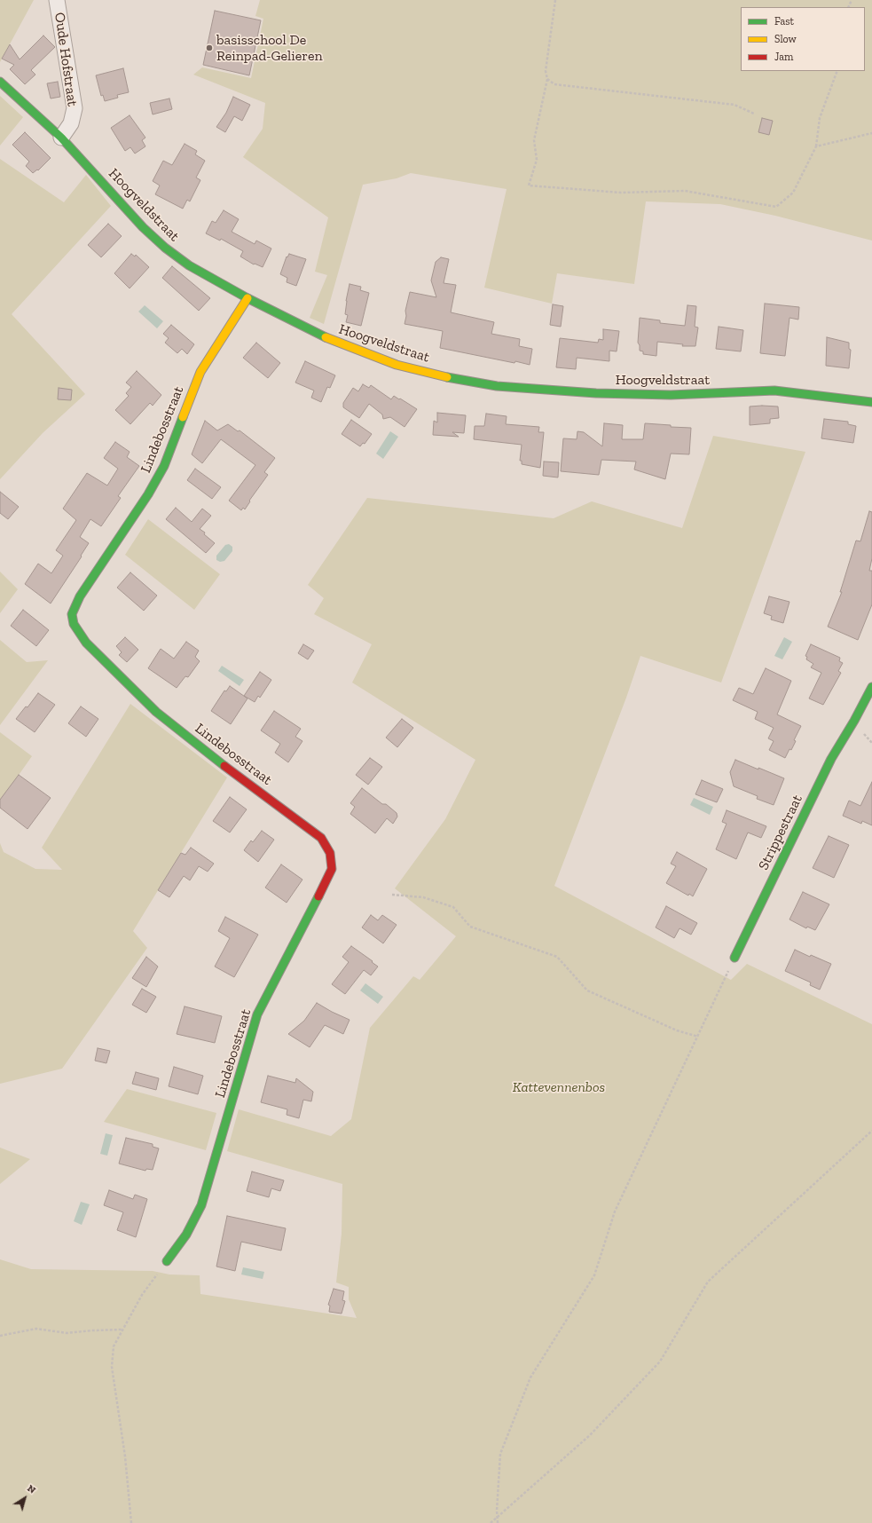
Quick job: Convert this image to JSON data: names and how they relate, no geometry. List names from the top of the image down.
{
  "streets": {
    "street": [
      "Oude Hofstraat",
      "Hoogveldstraat",
      "Lindebosstraat",
      "Strippestraat"
    ]
  },
  "crossings": [
    ["Oude Hofstraat", "Hoogveldstraat"],
    ["Hoogveldstraat", "Lindebosstraat"]
  ],
  "parks": ["Kattevennenbos"],
  "places": ["basisschool De Reinpad-Gelieren"],
  "legend": ["Fast", "Slow", "Jam"],
  "north": "top right"
}
